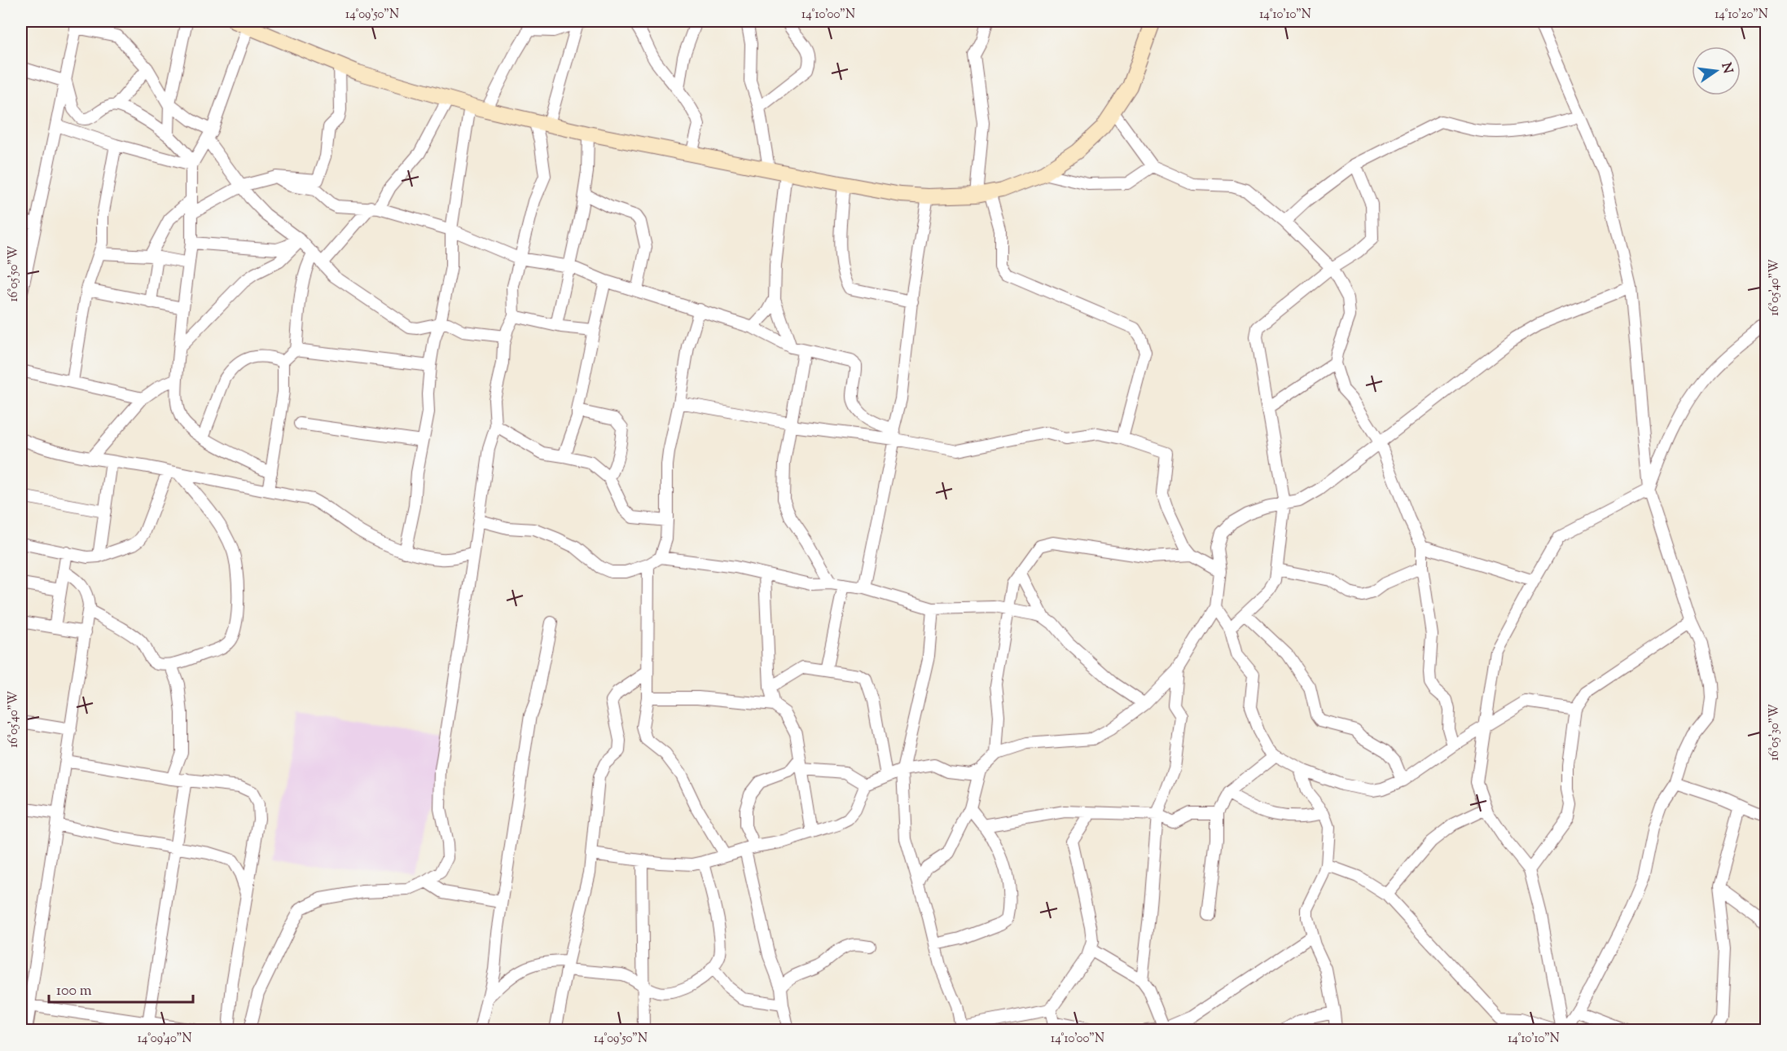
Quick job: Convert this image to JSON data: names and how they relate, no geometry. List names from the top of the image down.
{
  "scale_bar": "100 m",
  "north": "right",
  "coordinates": [
    "14°09'50\"N",
    "14°10'00\"N",
    "14°10'10\"N",
    "14°10'20\"N",
    "16°05'50\"W",
    "16°05'40\"W",
    "16°05'30\"W",
    "14°09'40\"N"
  ]
}
